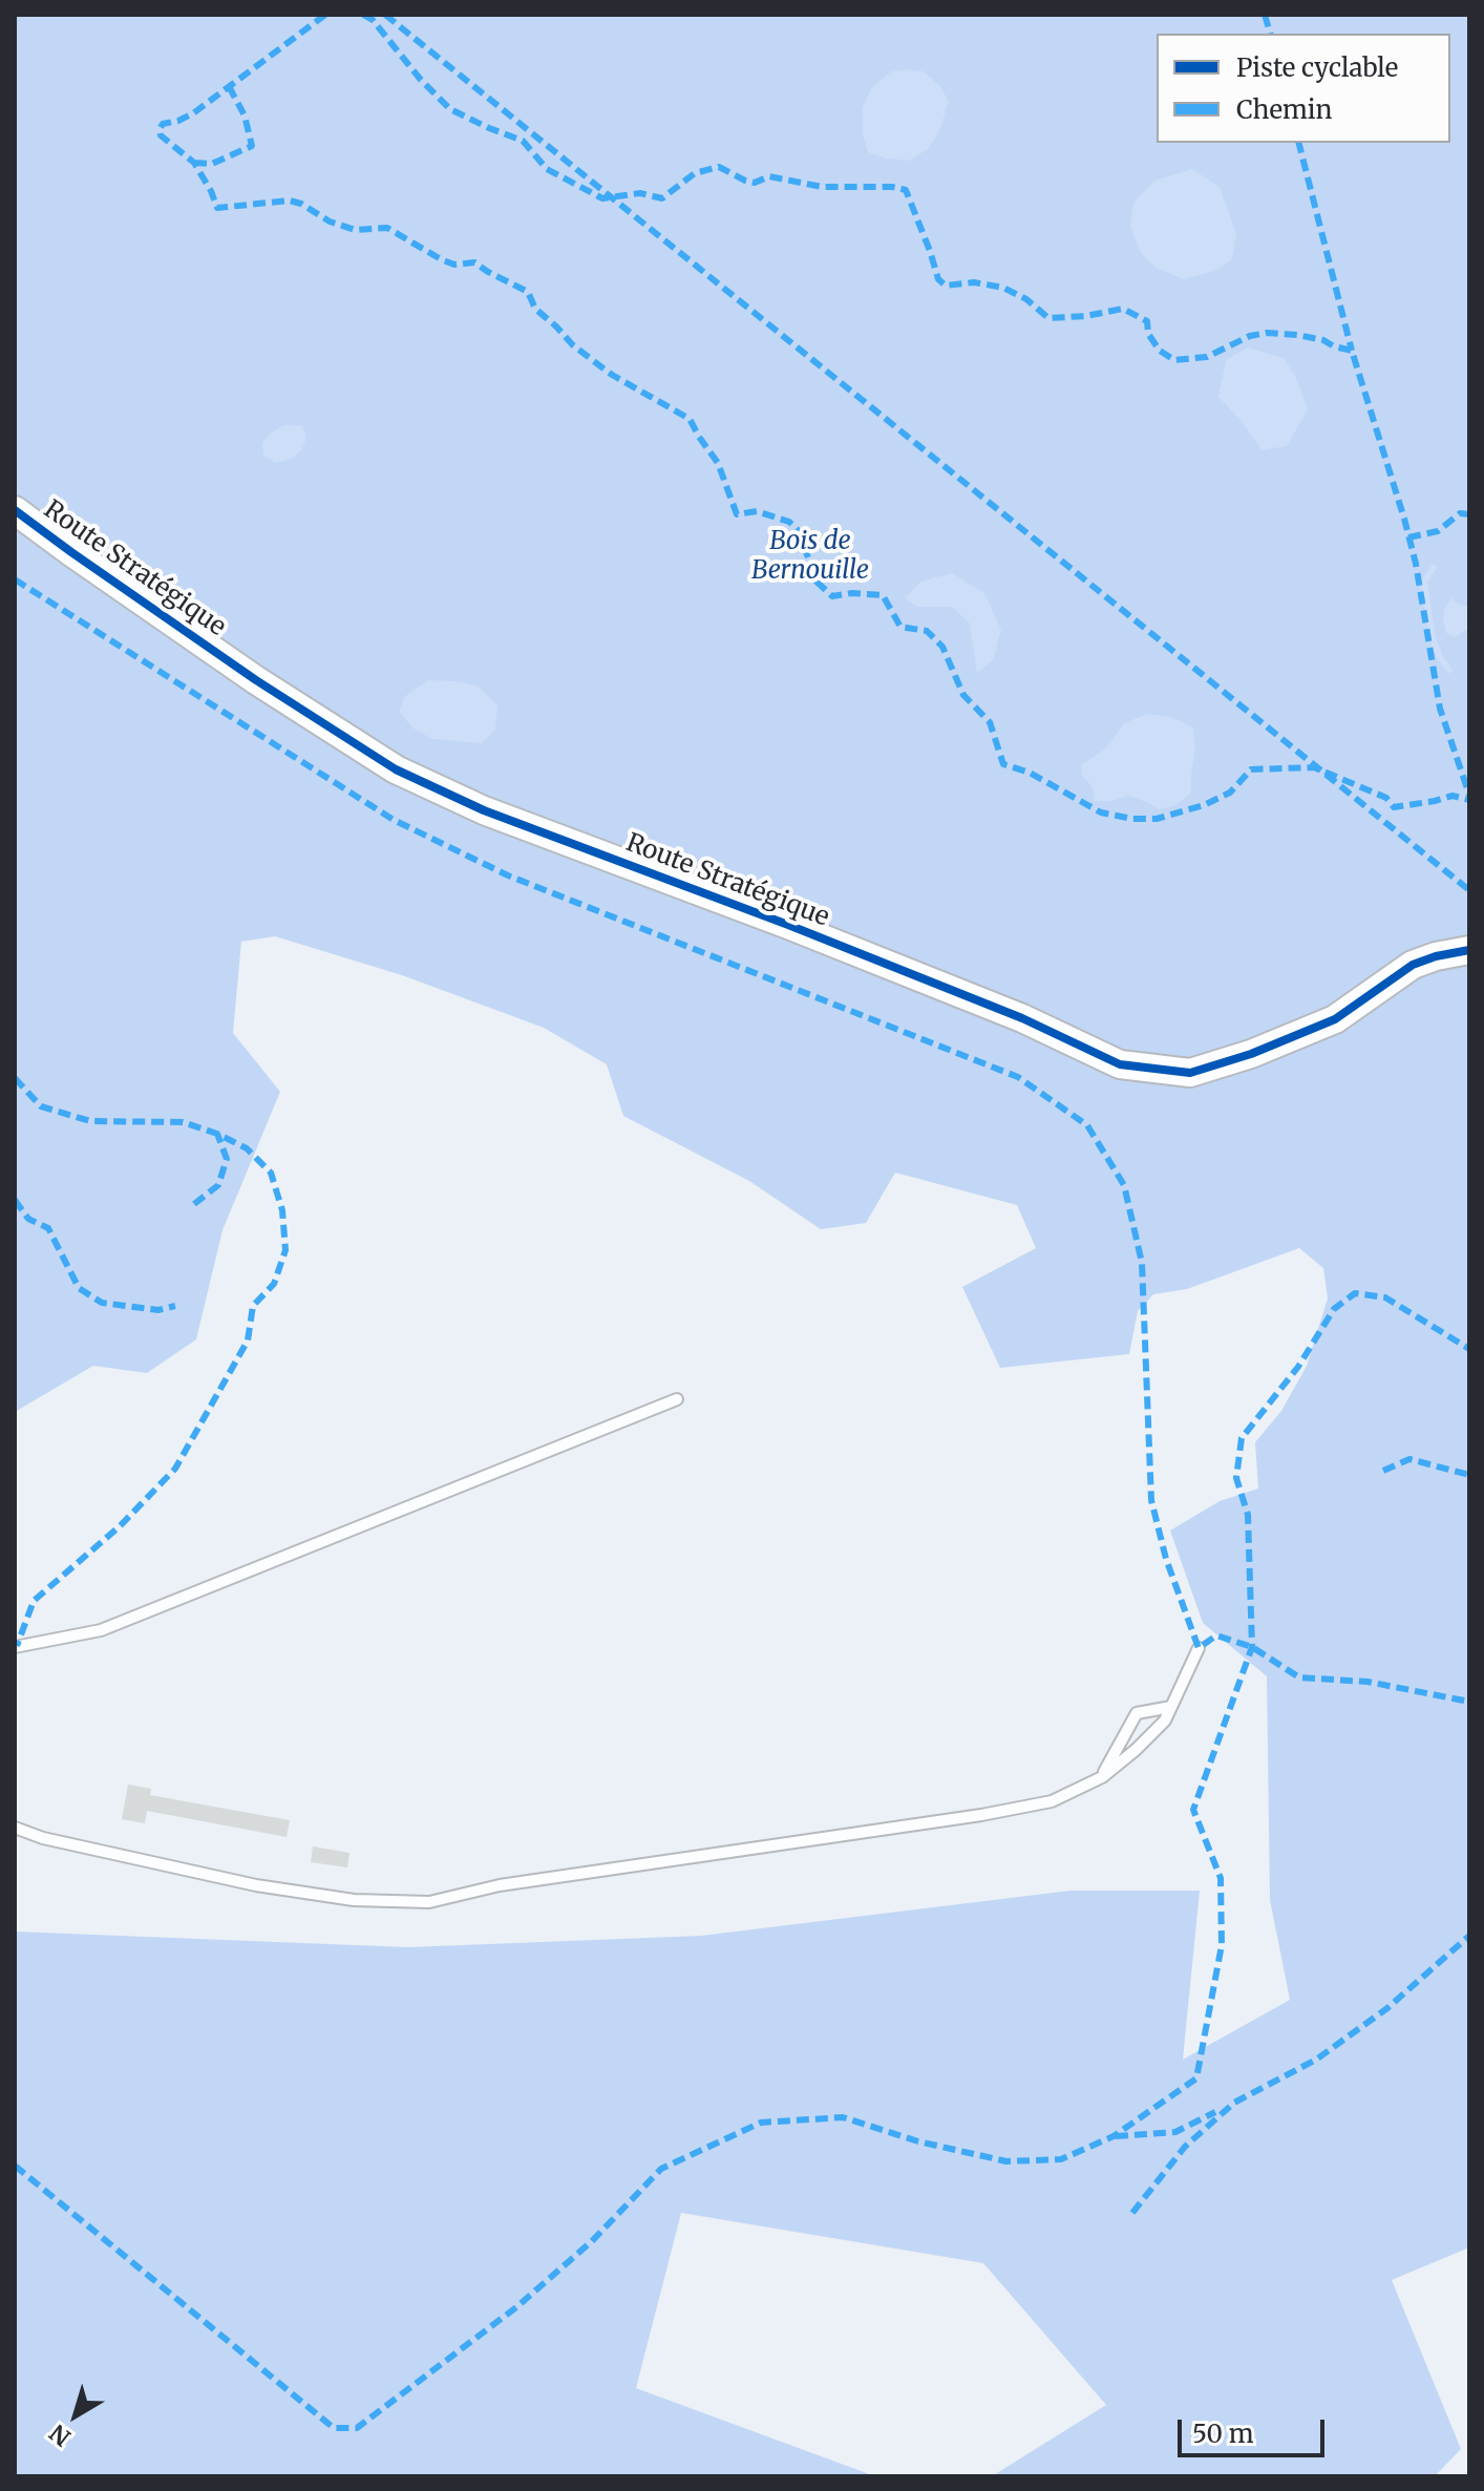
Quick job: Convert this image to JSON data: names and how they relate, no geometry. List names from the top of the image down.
{
  "streets": {
    "street": ["Route Stratégique"]
  },
  "parks": ["Bois de Bernouille"],
  "legend": ["Piste cyclable", "Chemin"],
  "scale_bar": "50 m",
  "north": "bottom left"
}
